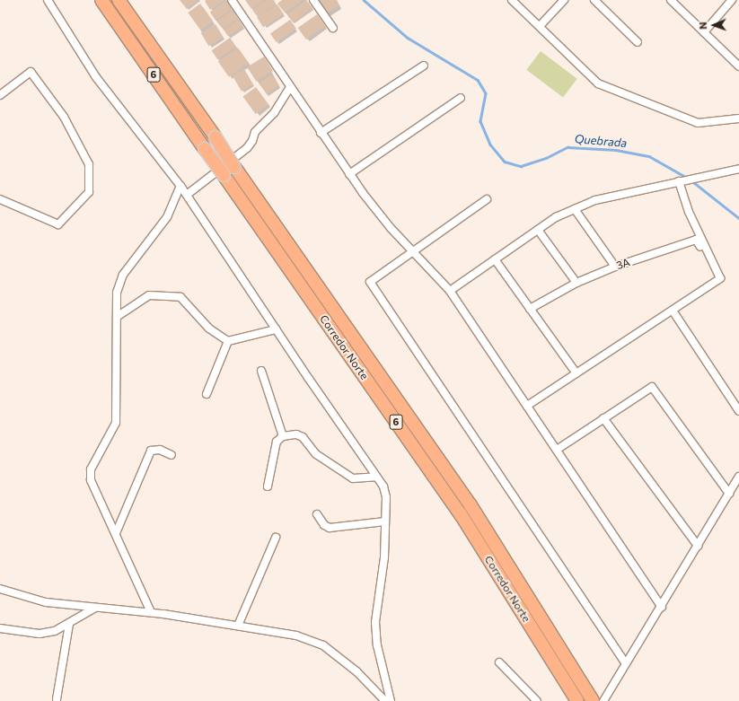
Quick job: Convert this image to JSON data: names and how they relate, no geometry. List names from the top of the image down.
{
  "streets": {
    "highway": ["6", "Corredor Norte"],
    "street": ["3A"]
  },
  "water": ["Quebrada"],
  "north": "left"
}
